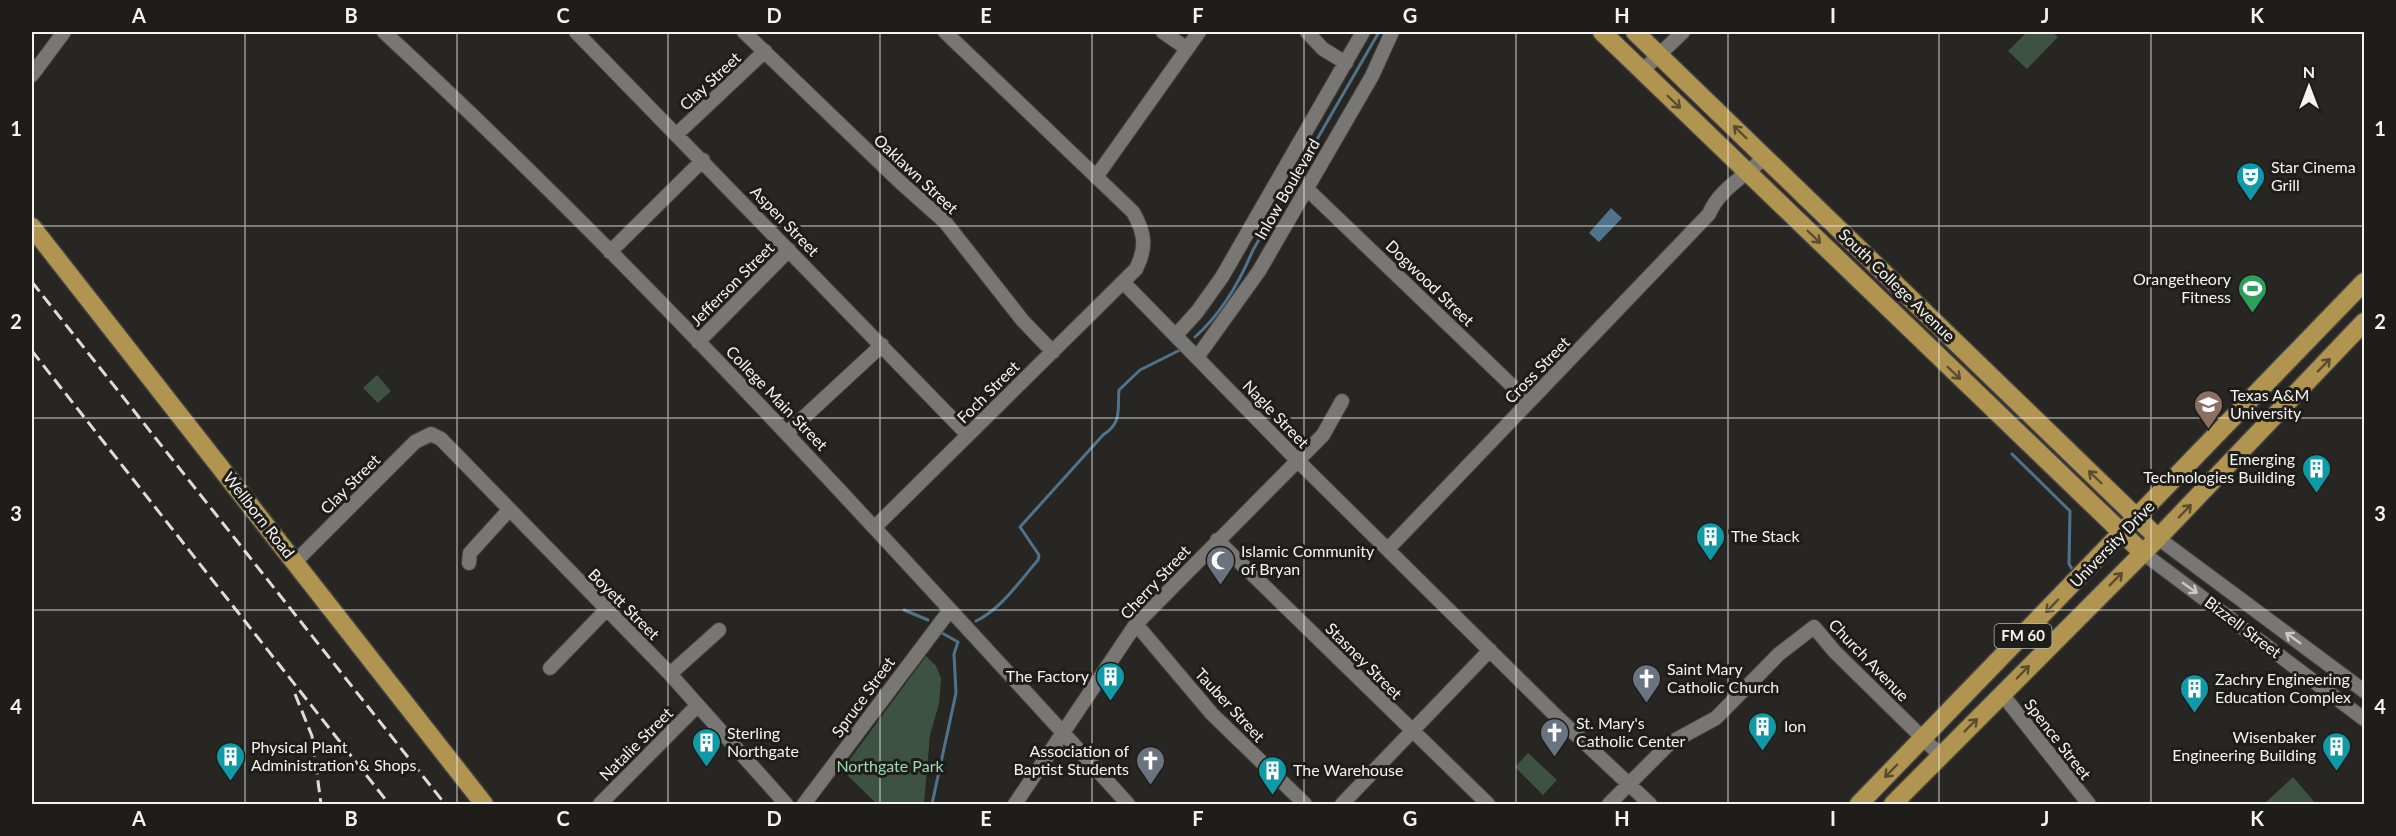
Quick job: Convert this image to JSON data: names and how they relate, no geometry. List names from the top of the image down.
{
  "streets": {
    "main road": [
      "South College Avenue",
      "Wellborn Road",
      "University Drive",
      "Bizzell Street",
      "FM 60"
    ],
    "street": [
      "Clay Street",
      "Oaklawn Street",
      "Inlow Boulevard",
      "Aspen Street",
      "Dogwood Street",
      "Jefferson Street",
      "Cross Street",
      "Foch Street",
      "College Main Street",
      "Nagle Street",
      "Cherry Street",
      "Boyett Street",
      "Church Avenue",
      "Stasney Street",
      "Spruce Street",
      "Tauber Street",
      "Spence Street",
      "Natalie Street"
    ]
  },
  "crossings": [
    ["Clay Street", "Oaklawn Street"],
    ["Clay Street", "Aspen Street"],
    ["Clay Street", "Wellborn Road"],
    ["Clay Street", "Boyett Street"],
    ["Oaklawn Street", "Foch Street"],
    ["Inlow Boulevard", "Dogwood Street"],
    ["Inlow Boulevard", "Nagle Street"],
    ["Aspen Street", "Jefferson Street"],
    ["Aspen Street", "Foch Street"],
    ["Dogwood Street", "Cross Street"],
    ["Jefferson Street", "College Main Street"],
    ["South College Avenue", "Cross Street"],
    ["South College Avenue", "University Drive"],
    ["South College Avenue", "Bizzell Street"],
    ["Cross Street", "Nagle Street"],
    ["Foch Street", "College Main Street"],
    ["Foch Street", "Nagle Street"],
    ["College Main Street", "Cherry Street"],
    ["College Main Street", "Spruce Street"],
    ["Nagle Street", "Cherry Street"],
    ["Nagle Street", "Church Avenue"],
    ["University Drive", "Bizzell Street"],
    ["University Drive", "Church Avenue"],
    ["University Drive", "Spence Street"],
    ["Cherry Street", "Stasney Street"],
    ["Cherry Street", "Tauber Street"],
    ["Boyett Street", "Natalie Street"]
  ],
  "parks": ["Northgate Park"],
  "places": {
    "theatre": ["Star Cinema Grill"],
    "sports": ["Orangetheory Fitness"],
    "school or university": ["Texas A&M University"],
    "building": [
      "Emerging Technologies Building",
      "The Stack",
      "The Factory",
      "Zachry Engineering Education Complex",
      "Ion",
      "Sterling Northgate",
      "Wisenbaker Engineering Building",
      "Physical Plant Administration & Shops",
      "The Warehouse"
    ],
    "mosque": ["Islamic Community of Bryan"],
    "church": ["Saint Mary Catholic Church", "St. Mary's Catholic Center", "Association of Baptist Students"]
  },
  "north": "top",
  "grid": {
    "columns": [
      "A",
      "B",
      "C",
      "D",
      "E",
      "F",
      "G",
      "H",
      "I",
      "J",
      "K"
    ],
    "rows": [
      "1",
      "2",
      "3",
      "4"
    ]
  }
}
